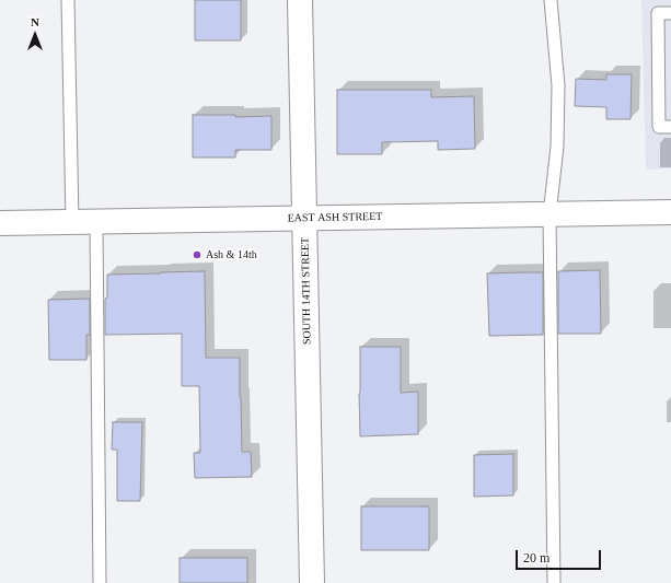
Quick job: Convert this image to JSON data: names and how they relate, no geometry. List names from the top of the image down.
{
  "streets": {
    "street": ["EAST ASH STREET", "SOUTH 14TH STREET"]
  },
  "crossings": [
    ["EAST ASH STREET", "SOUTH 14TH STREET"]
  ],
  "places": ["Ash & 14th"],
  "scale_bar": "20 m",
  "north": "top"
}
